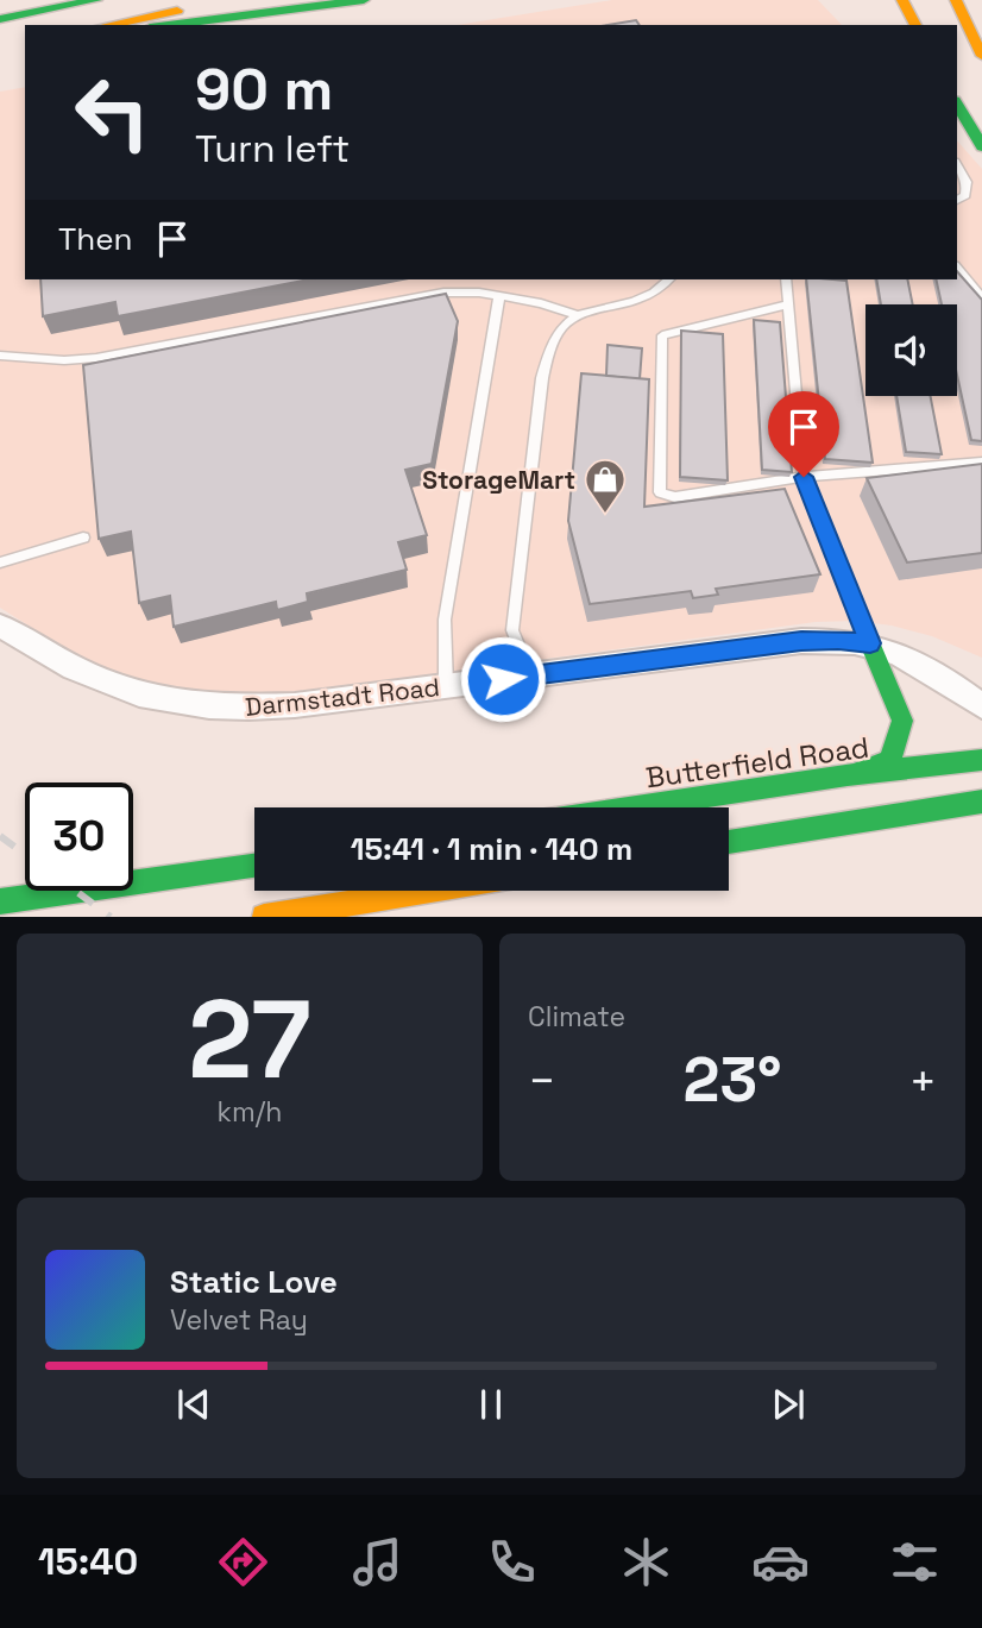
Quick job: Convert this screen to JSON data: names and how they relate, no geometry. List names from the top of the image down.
{
  "streets": {
    "main road": ["Butterfield Road"],
    "street": ["Darmstadt Road"]
  },
  "places": {
    "shop": ["StorageMart"]
  },
  "page": {
    "turn": ["90 m", "Turn left"],
    "then": "Then",
    "limit": "30",
    "trip": "15:41 · 1 min · 140 m",
    "tile": [
      ["27", "km/h"],
      "Climate"
    ],
    "heat": ["−", "23°", "+"],
    "song": ["Static Love", "Velvet Ray"],
    "tabs": "15:40"
  }
}
